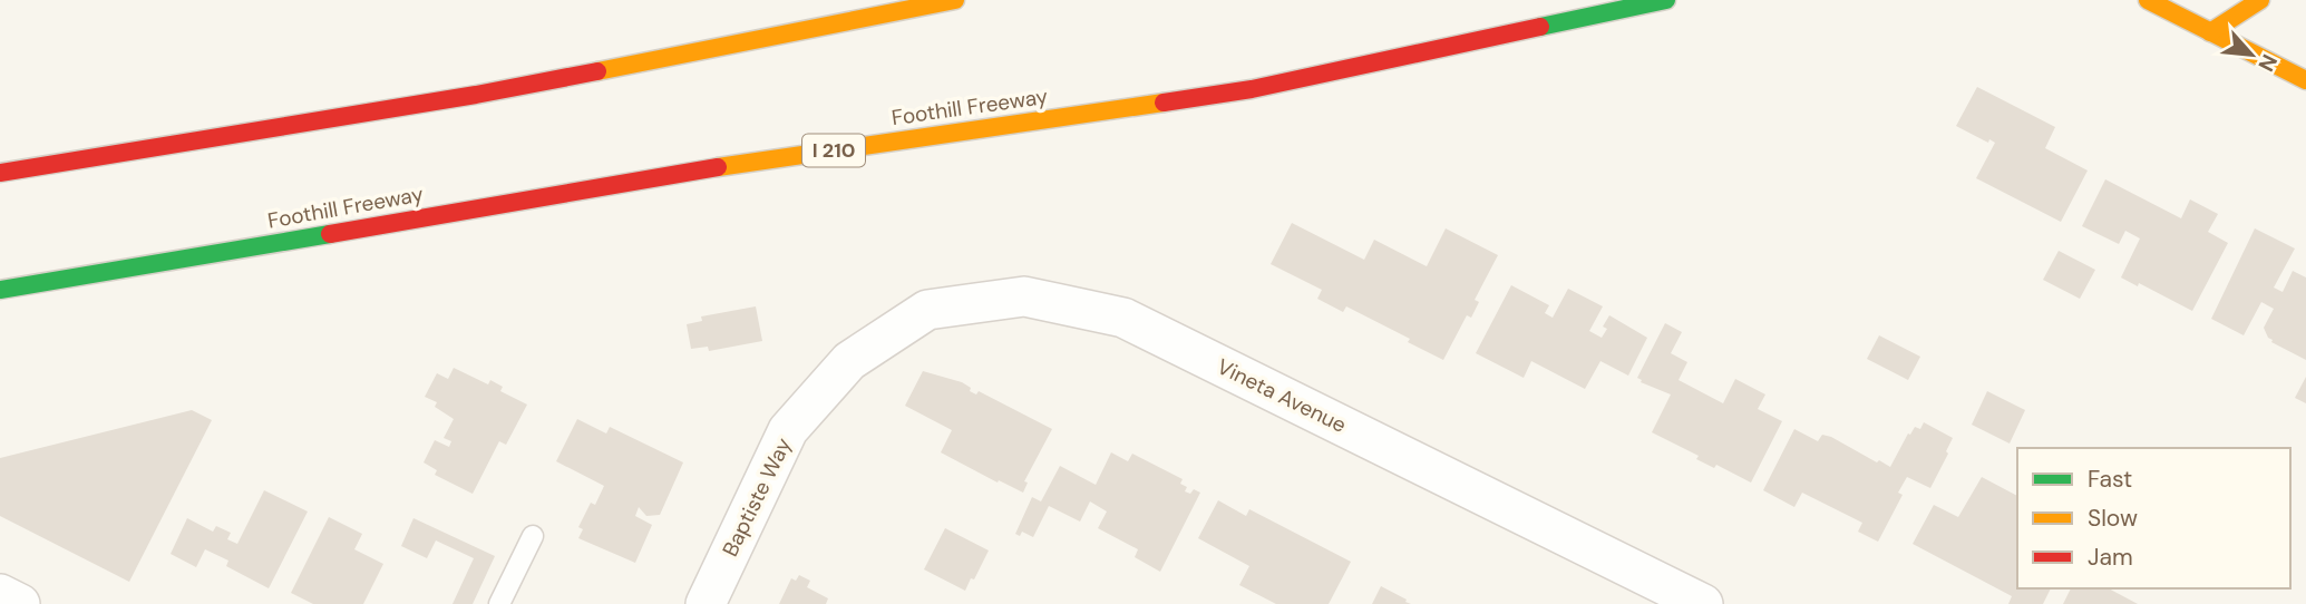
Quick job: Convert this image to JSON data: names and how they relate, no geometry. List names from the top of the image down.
{
  "streets": {
    "main road": ["Foothill Freeway", "I 210"],
    "street": ["Vineta Avenue", "Baptiste Way"]
  },
  "crossings": [
    ["Vineta Avenue", "Baptiste Way"]
  ],
  "legend": ["Fast", "Slow", "Jam"],
  "north": "bottom right"
}
